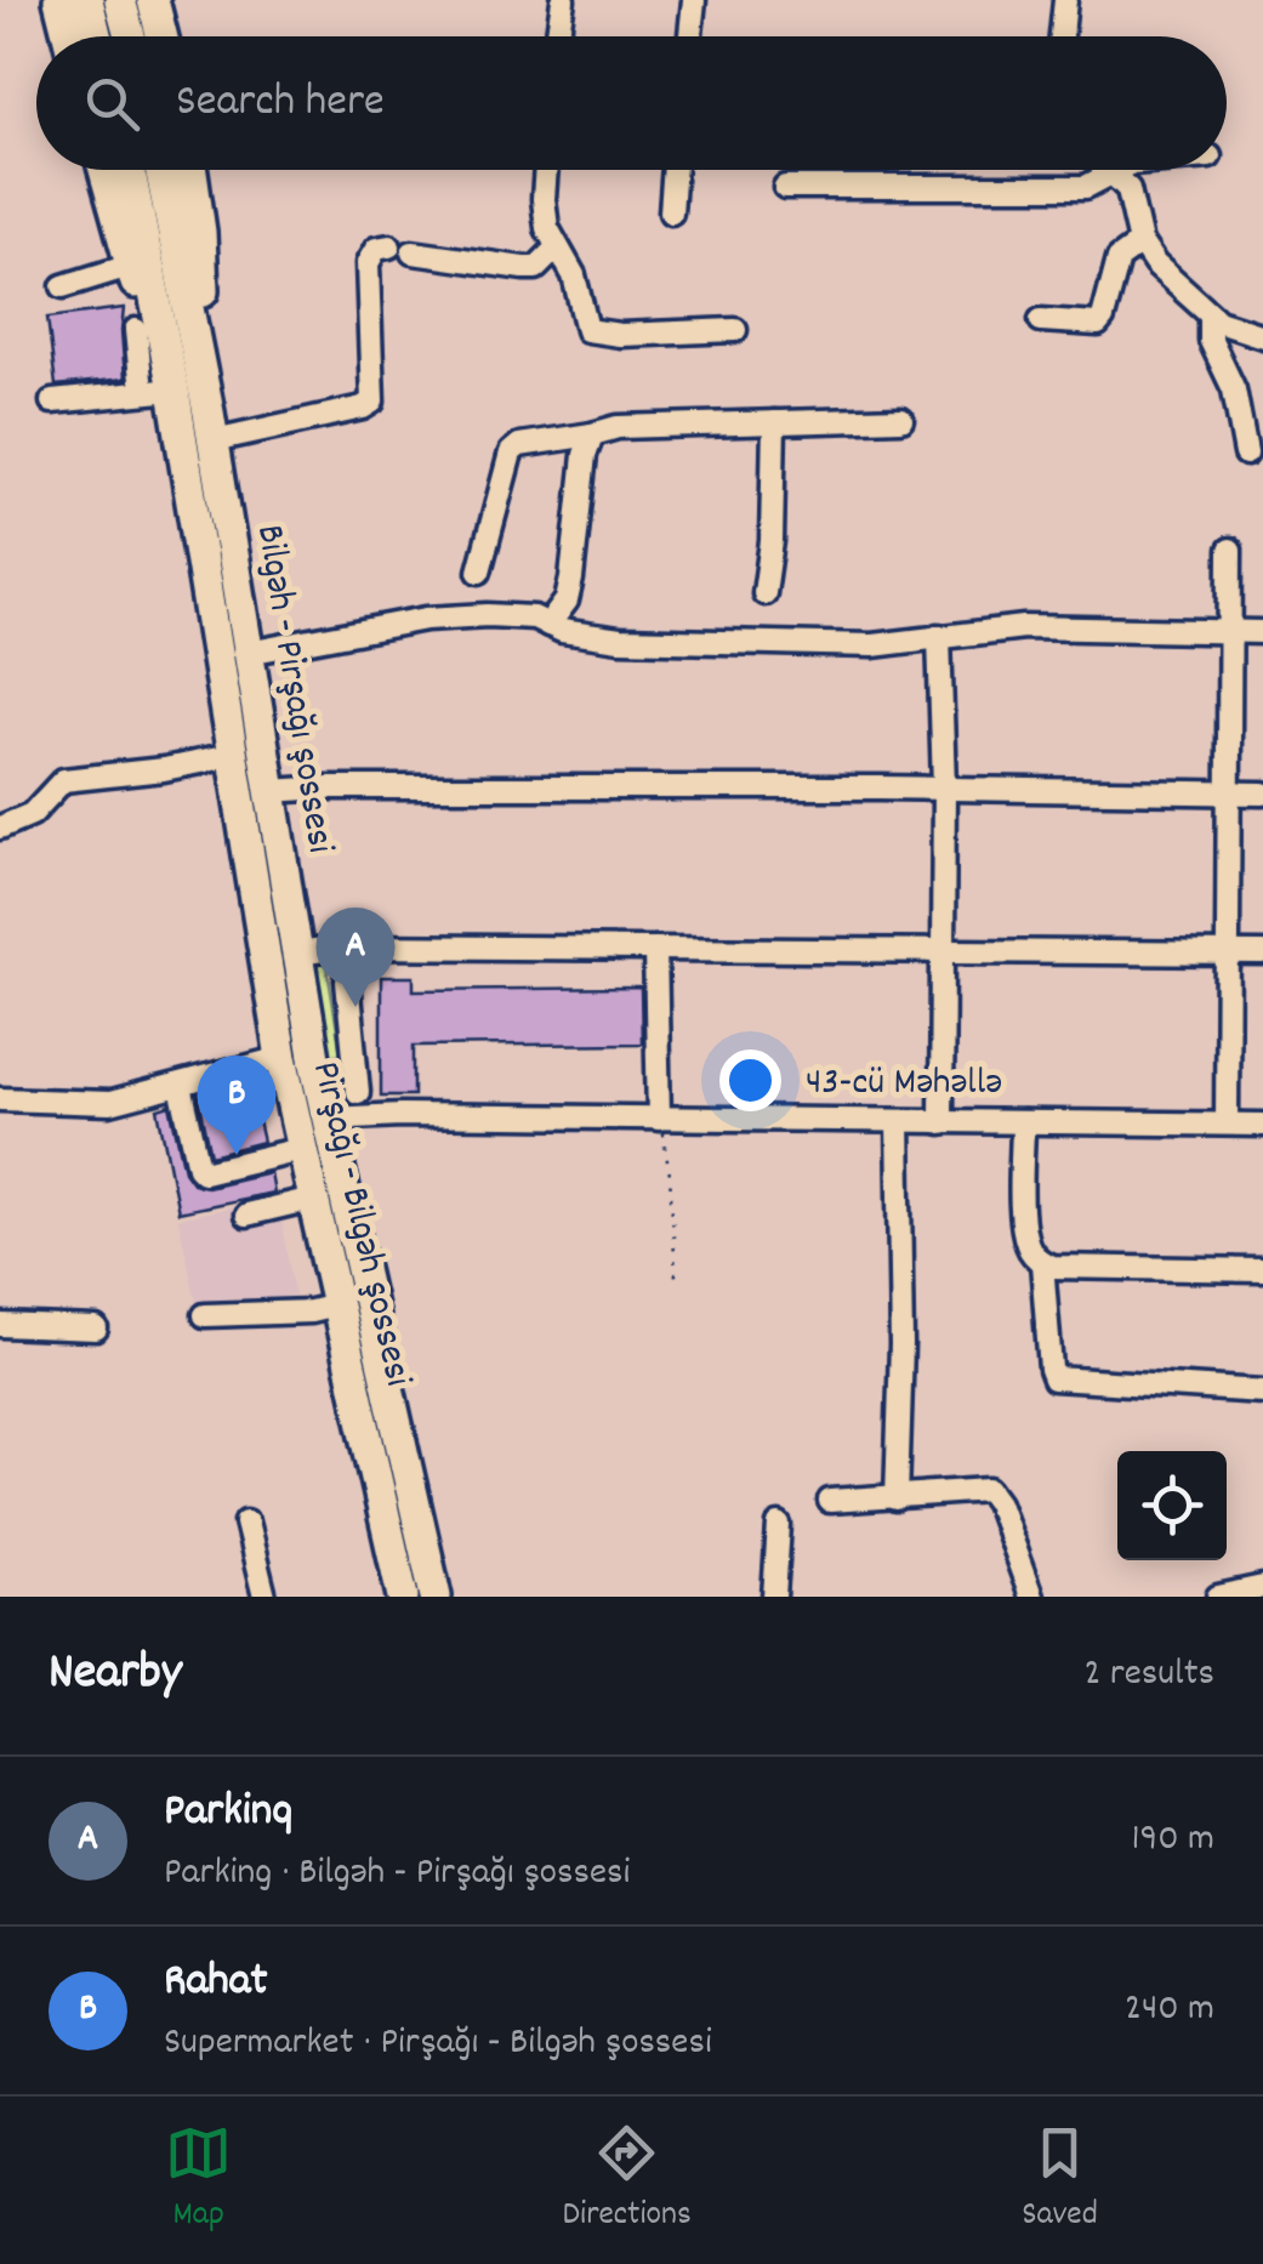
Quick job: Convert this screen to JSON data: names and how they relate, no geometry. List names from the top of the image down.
{
  "streets": {
    "highway": ["Bilgəh - Pirşağı şossesi", "Pirşağı - Bilgəh şossesi"],
    "street": ["43-cü Məhəllə"]
  },
  "crossings": [
    ["Bilgəh - Pirşağı şossesi", "43-cü Məhəllə"]
  ],
  "page": {
    "search": "Search here",
    "pins": ["A", "B"],
    "heading": ["Nearby", "2 results"],
    "list": [
      {
        "mark": "A",
        "name": "Parkinq",
        "note": "Parking · Bilgəh - Pirşağı şossesi",
        "value": "190 m"
      },
      {
        "mark": "B",
        "name": "Rahat",
        "note": "Supermarket · Pirşağı - Bilgəh şossesi",
        "value": "240 m"
      }
    ],
    "nav": ["Map", "Directions", "Saved"]
  }
}
